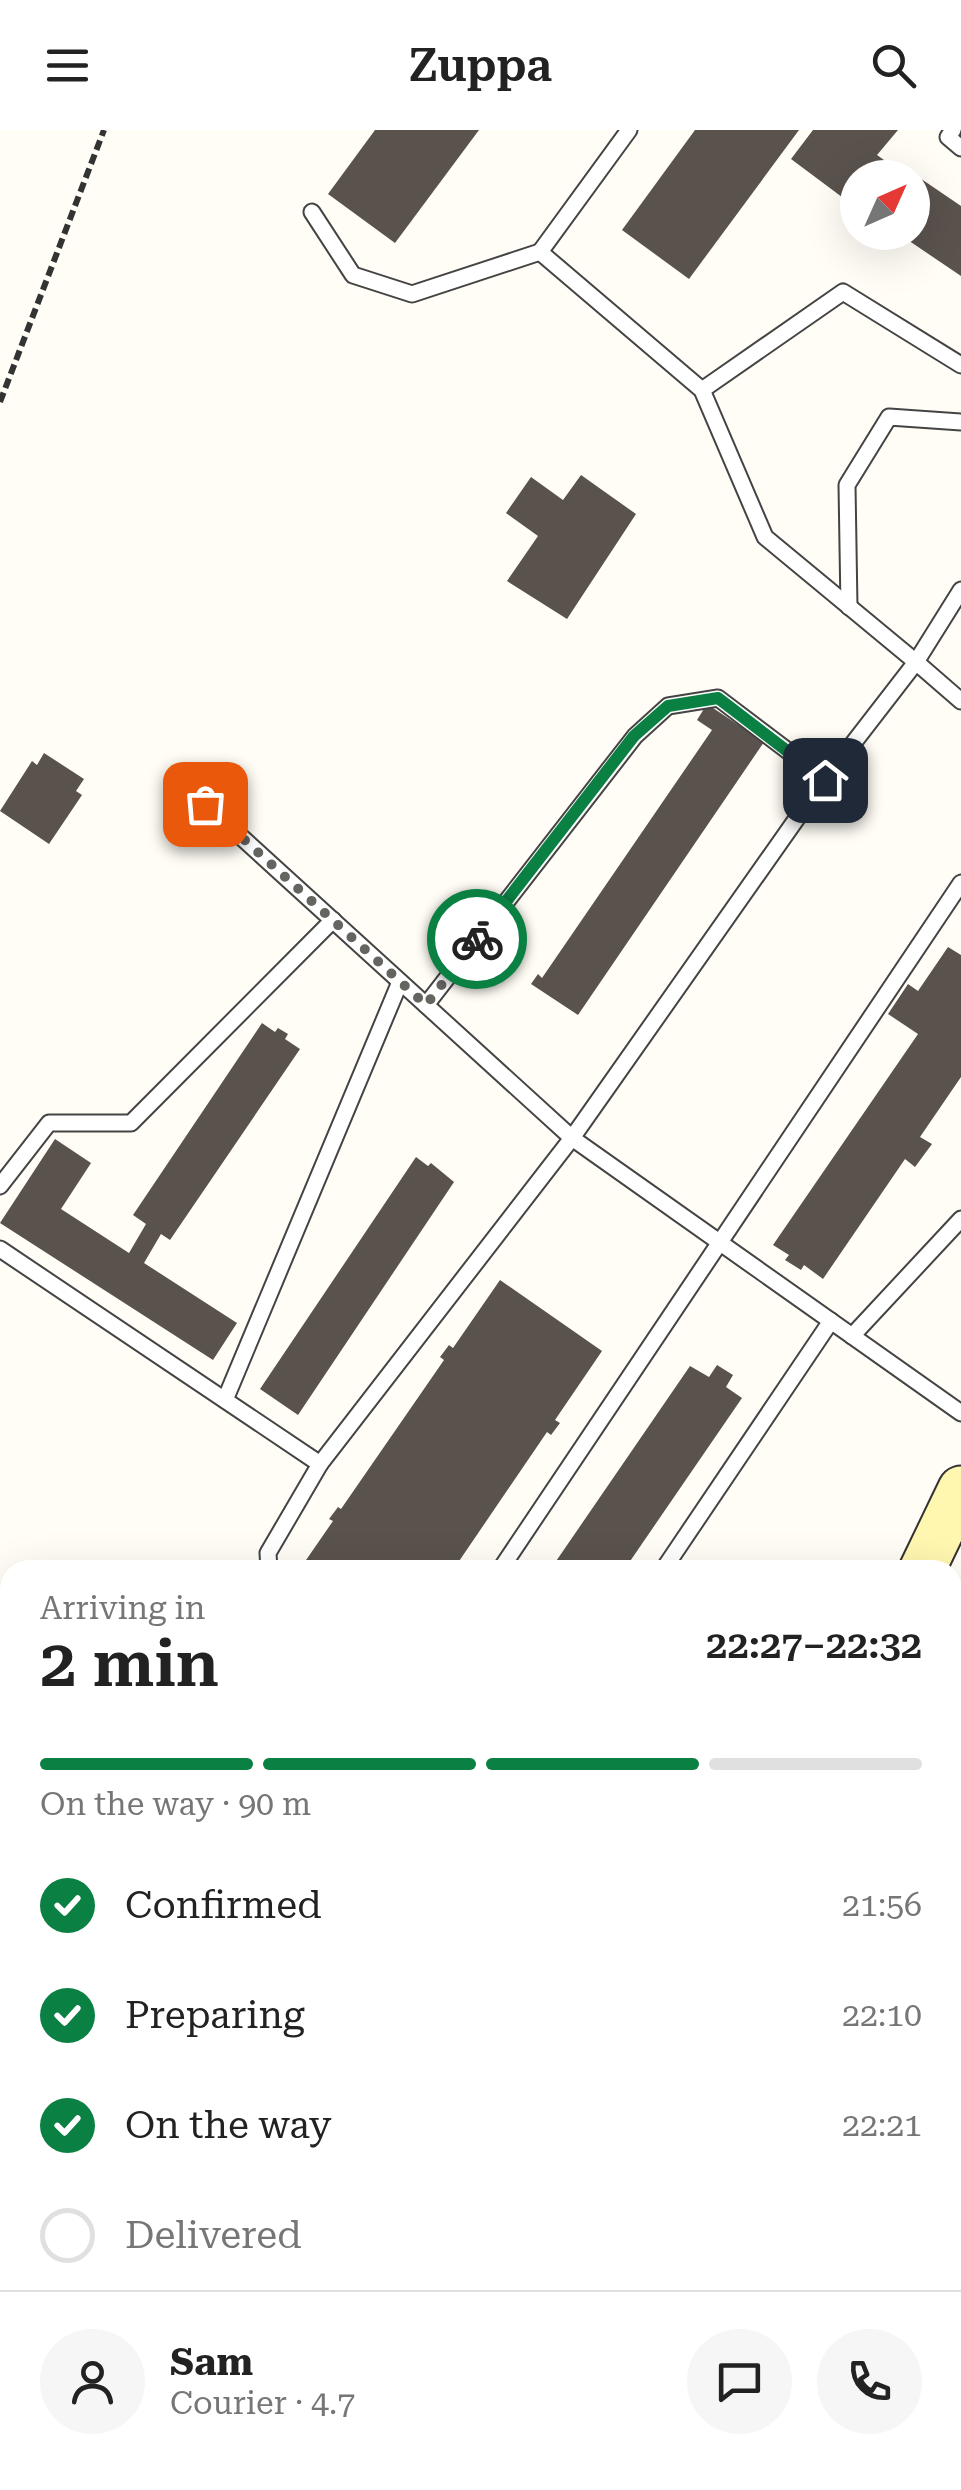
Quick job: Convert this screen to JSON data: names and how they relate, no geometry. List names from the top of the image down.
{
  "north": "top right",
  "page": {
    "header": "Zuppa",
    "heading": ["2 min", "Arriving in", "22:27–22:32"],
    "panel": ["Sam", "Courier · 4.7"],
    "bar": "On the way · 90 m",
    "list": [
      ["Confirmed", "21:56"],
      ["Preparing", "22:10"],
      ["On the way", "22:21"],
      "Delivered"
    ]
  }
}
